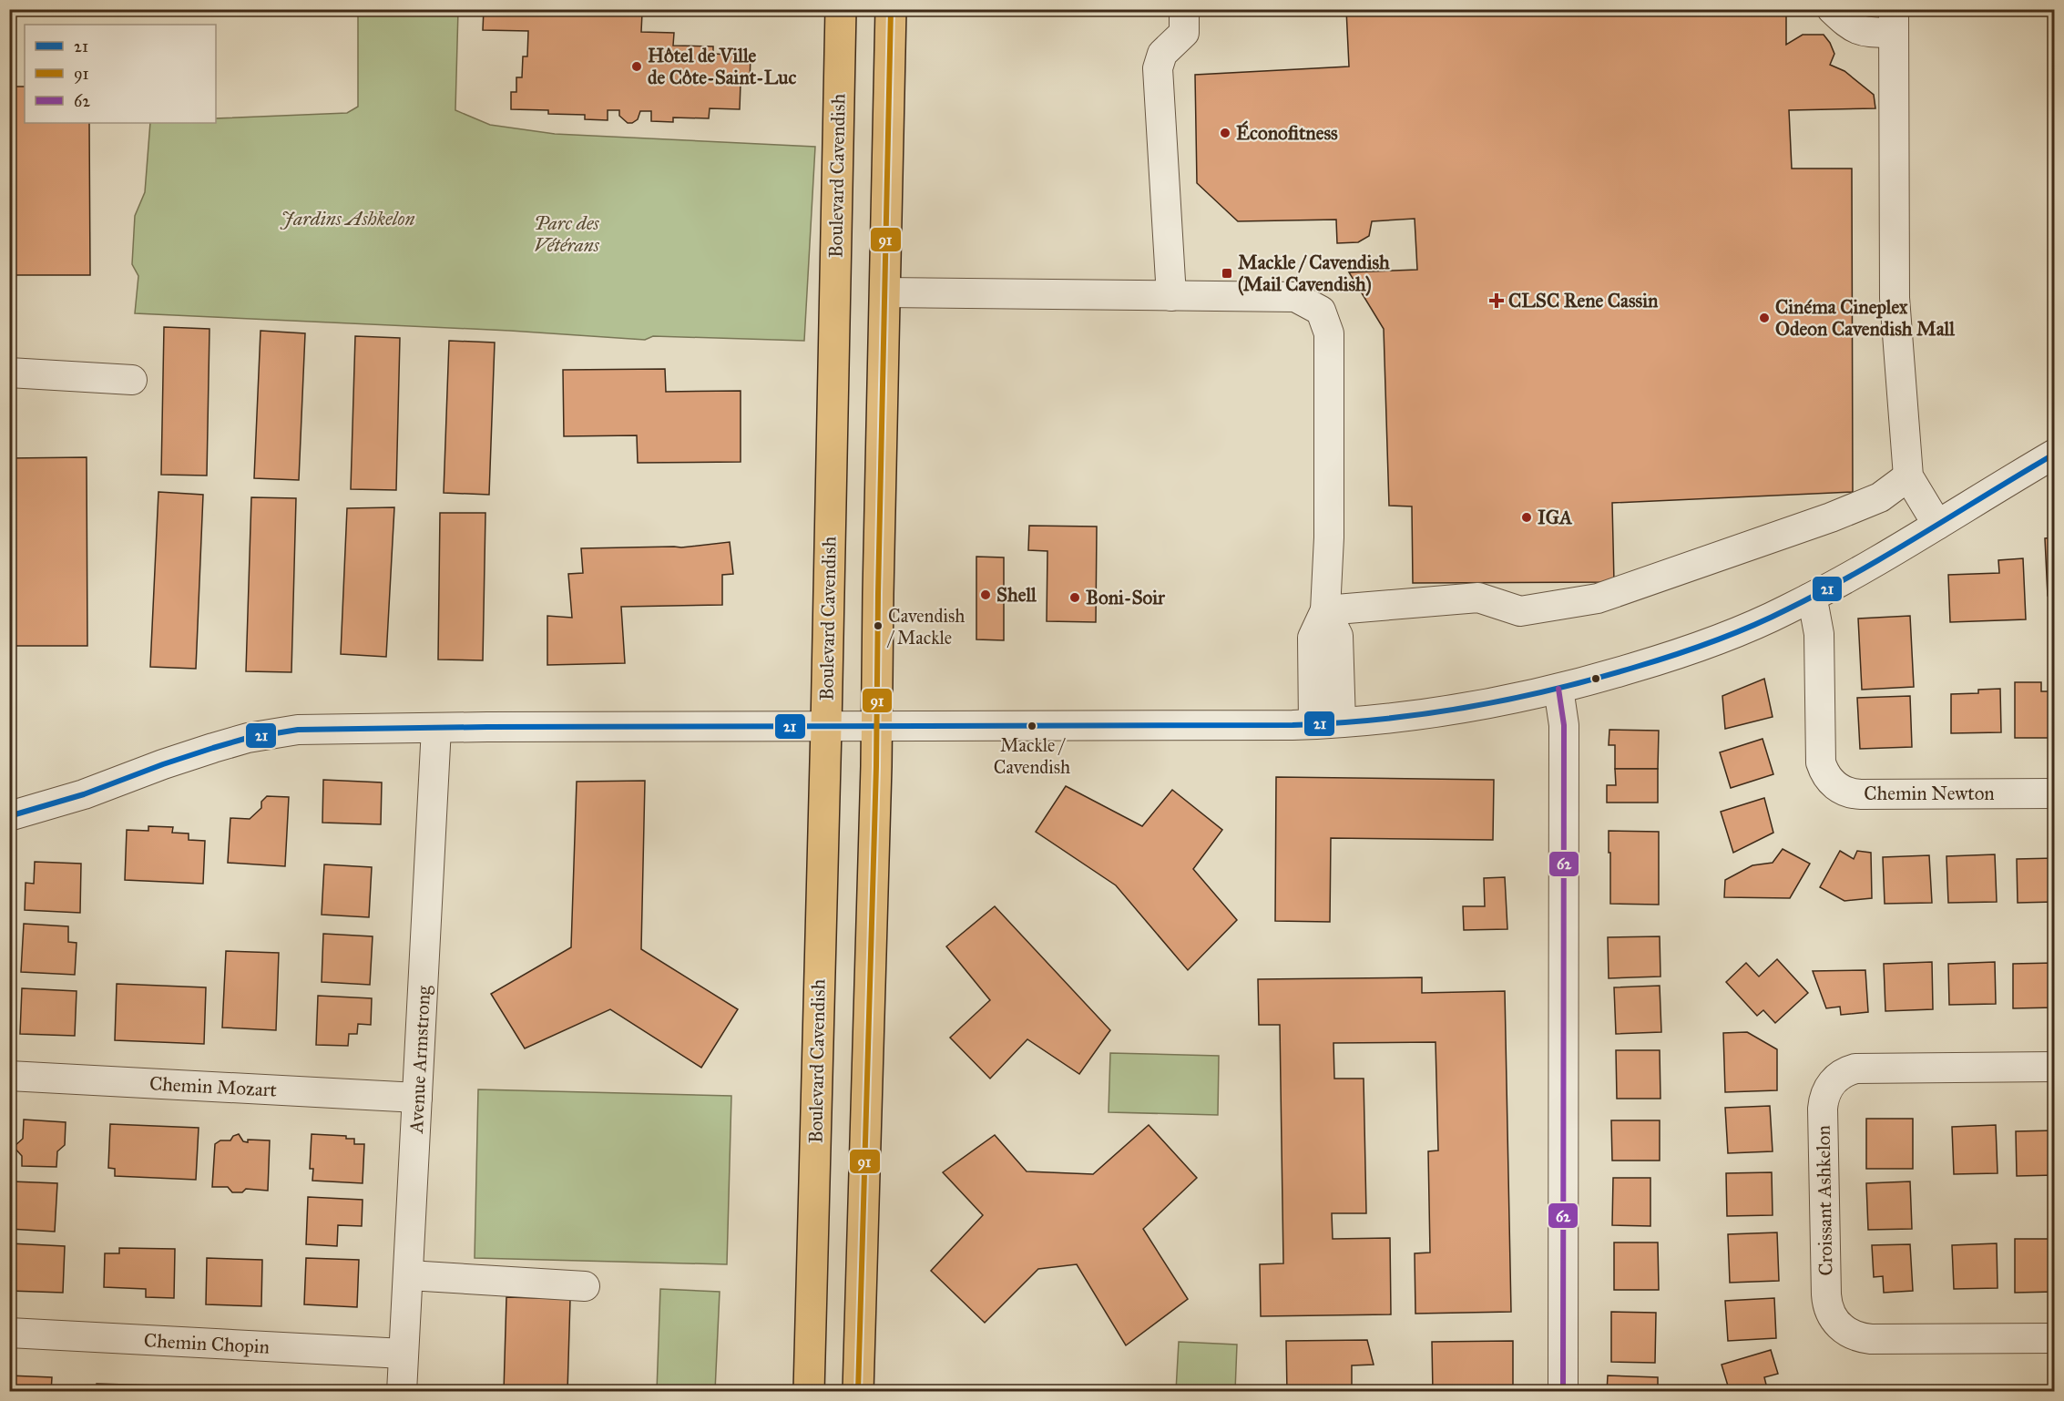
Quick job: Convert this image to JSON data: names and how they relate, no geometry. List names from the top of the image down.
{
  "streets": {
    "main road": ["Boulevard Cavendish"],
    "street": [
      "Chemin Newton",
      "Avenue Armstrong",
      "Chemin Mozart",
      "Croissant Ashkelon",
      "Chemin Chopin"
    ]
  },
  "crossings": [
    ["Avenue Armstrong", "Chemin Mozart"],
    ["Avenue Armstrong", "Chemin Chopin"]
  ],
  "parks": ["Jardins Ashkelon", "Parc des Vétérans"],
  "places": {
    "other": [
      "Hôtel de Ville de Côte-Saint-Luc",
      "Éconofitness",
      "Cinéma Cineplex Odeon Cavendish Mall",
      "IGA",
      "Shell",
      "Boni-Soir",
      "Cavendish / Mackle",
      "Mackle / Cavendish"
    ],
    "transit": ["Mackle / Cavendish (Mail Cavendish)"],
    "health": ["CLSC Rene Cassin"]
  },
  "lines": ["transit line 91", "transit line 21", "transit line 62"],
  "legend": ["21", "91", "62"]
}
